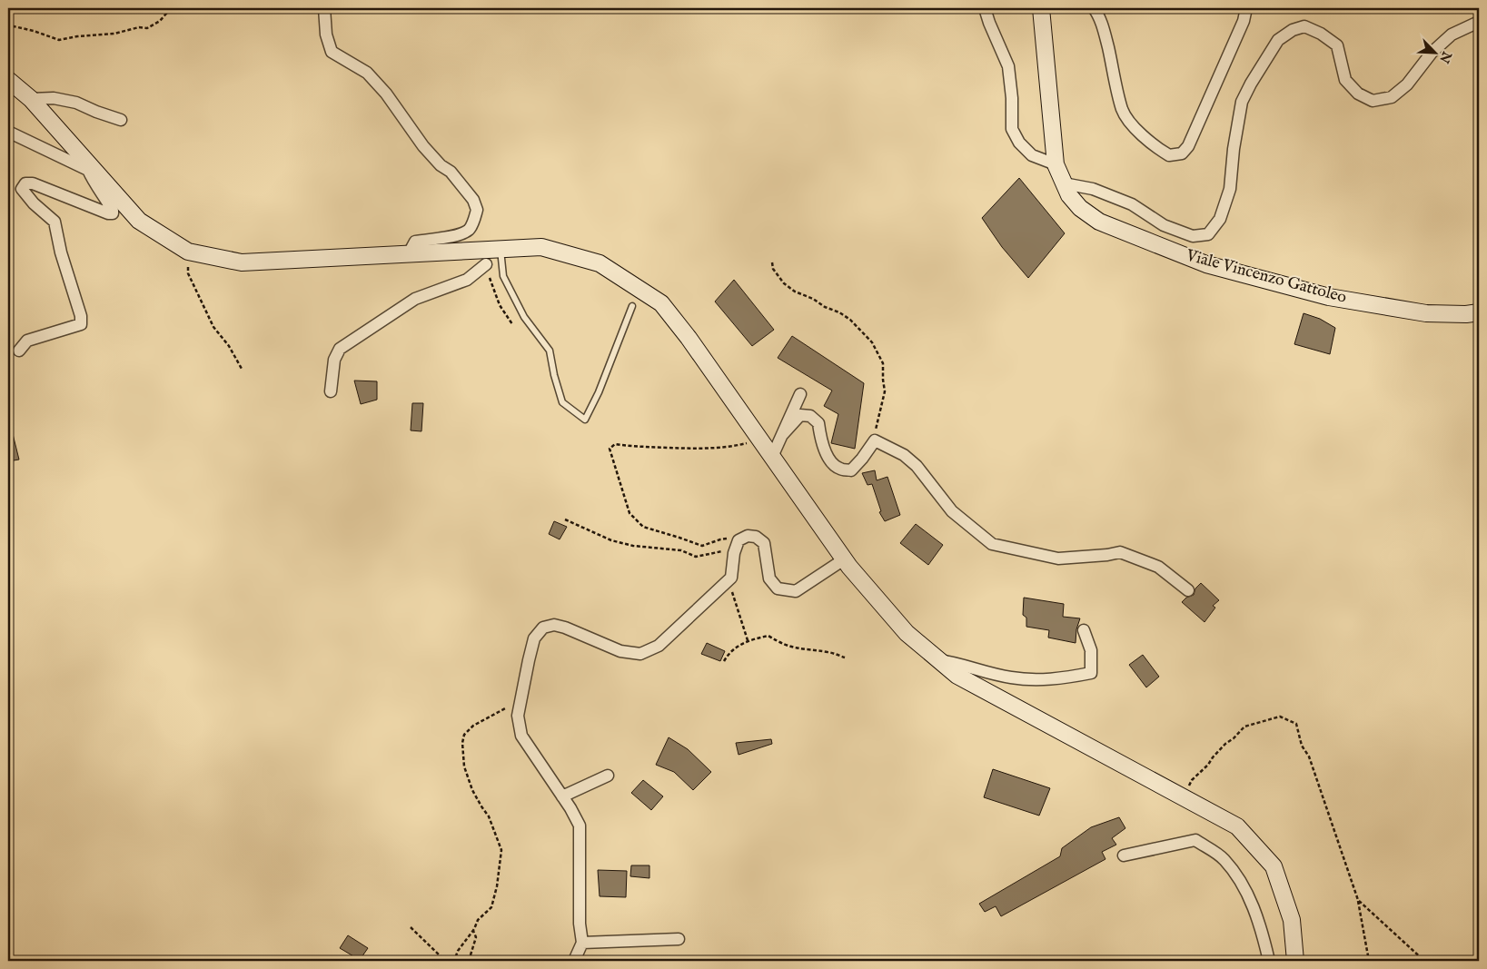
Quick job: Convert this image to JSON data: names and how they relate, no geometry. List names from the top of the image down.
{
  "streets": {
    "main road": ["Viale Vincenzo Gattoleo"]
  },
  "north": "bottom right"
}
